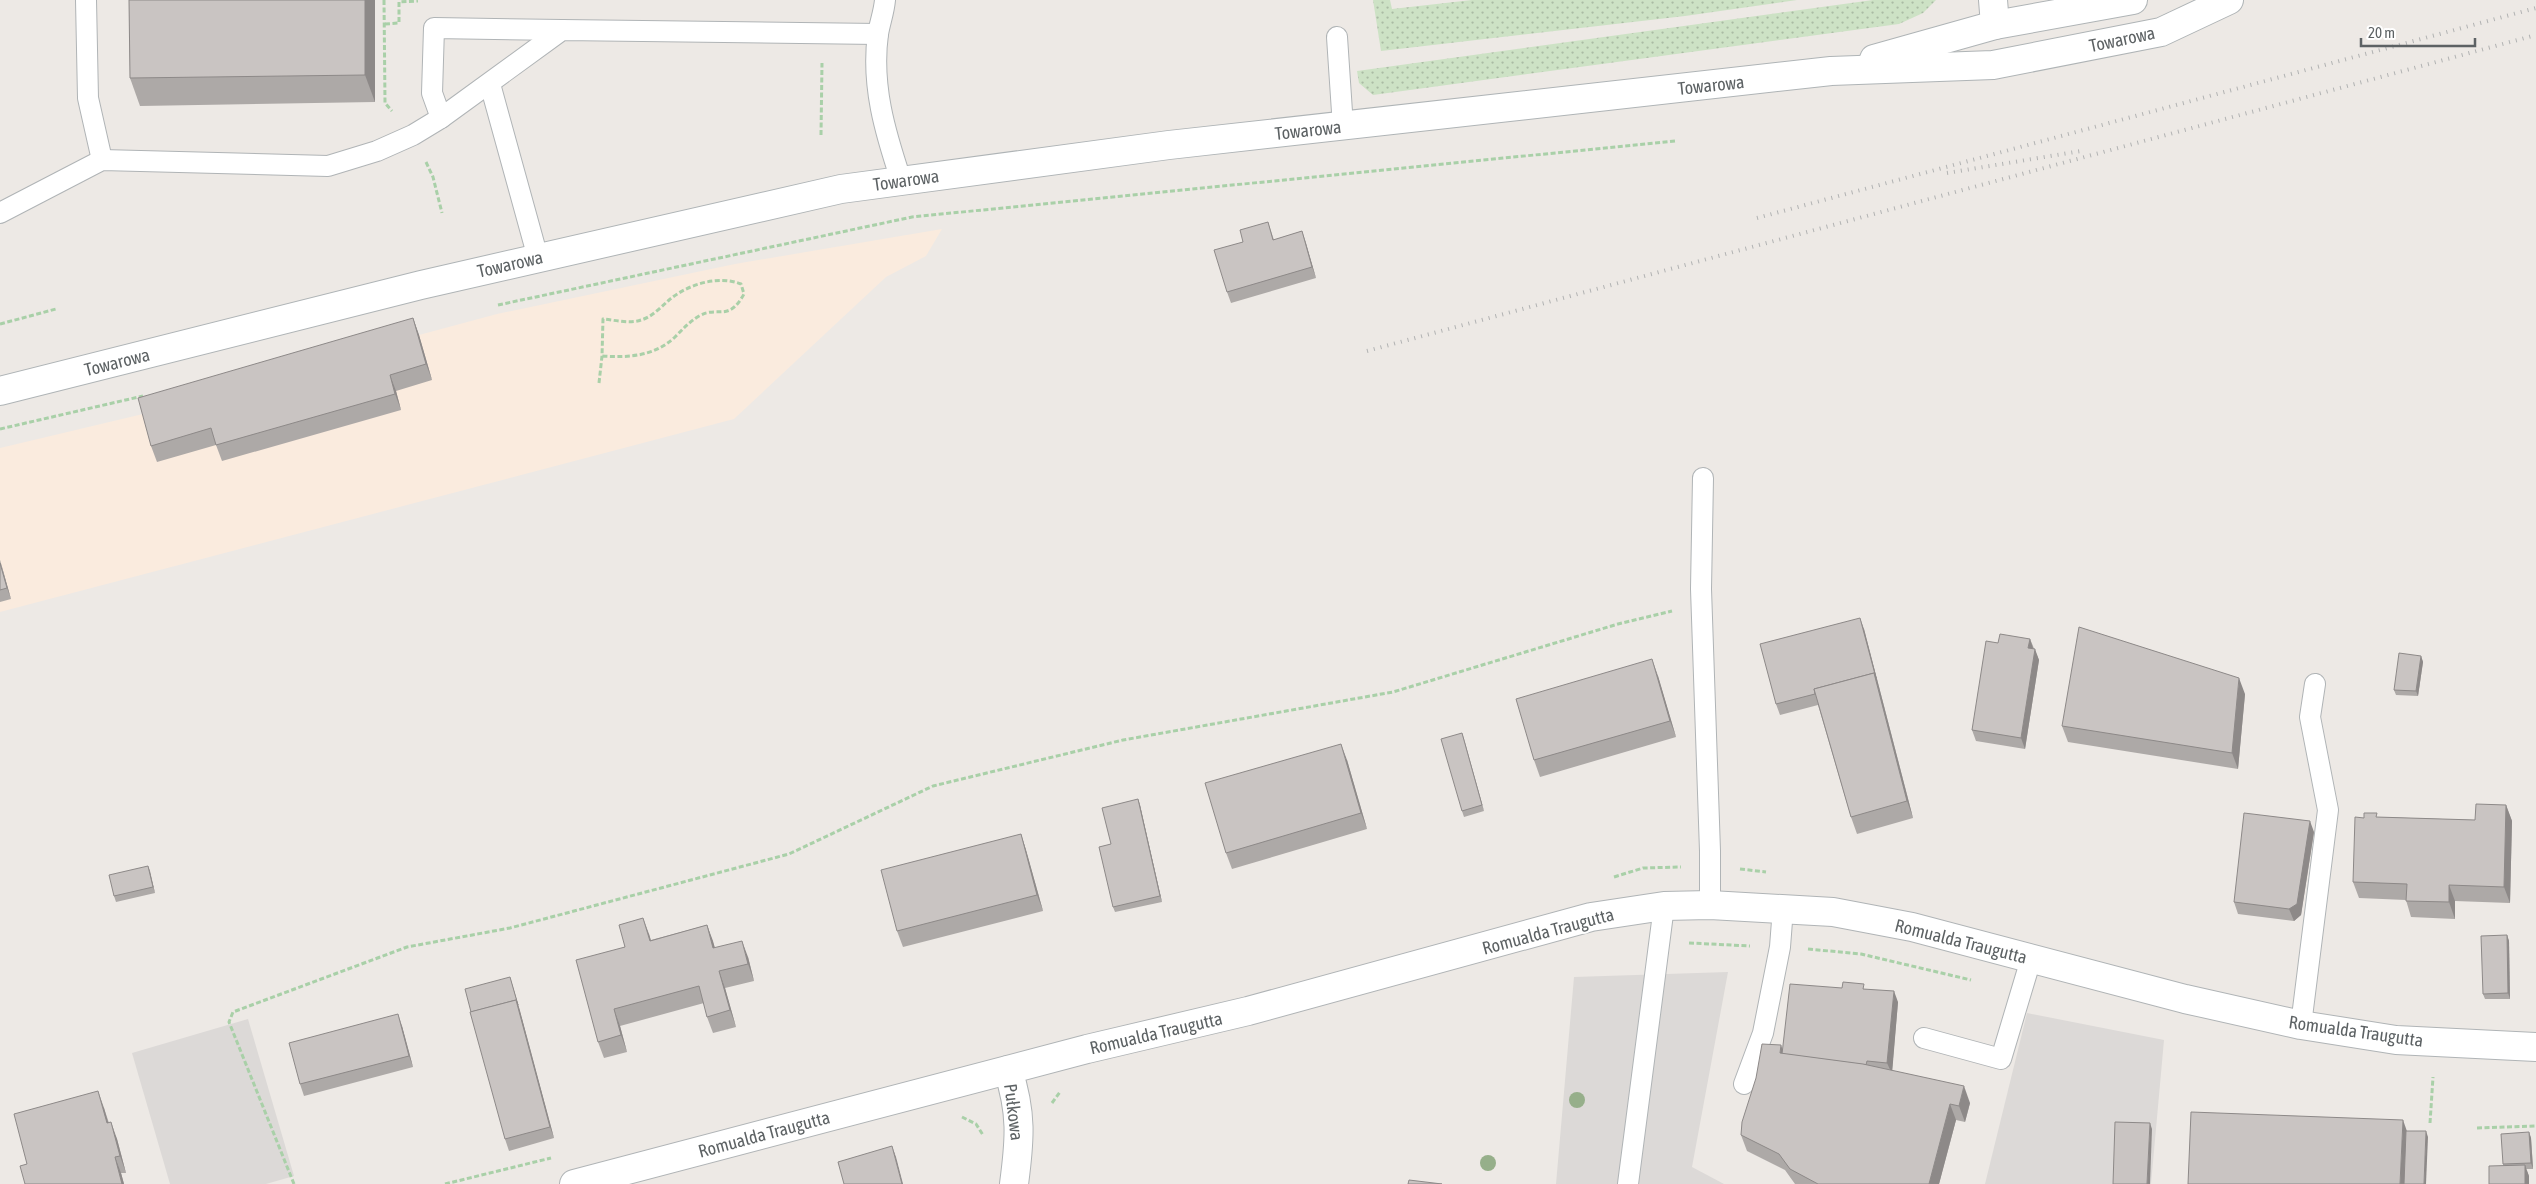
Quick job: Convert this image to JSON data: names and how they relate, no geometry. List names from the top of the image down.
{
  "streets": {
    "main road": ["Towarowa", "Romualda Traugutta", "Pułkowa"]
  },
  "crossings": [
    ["Romualda Traugutta", "Pułkowa"]
  ],
  "scale_bar": "20 m"
}
